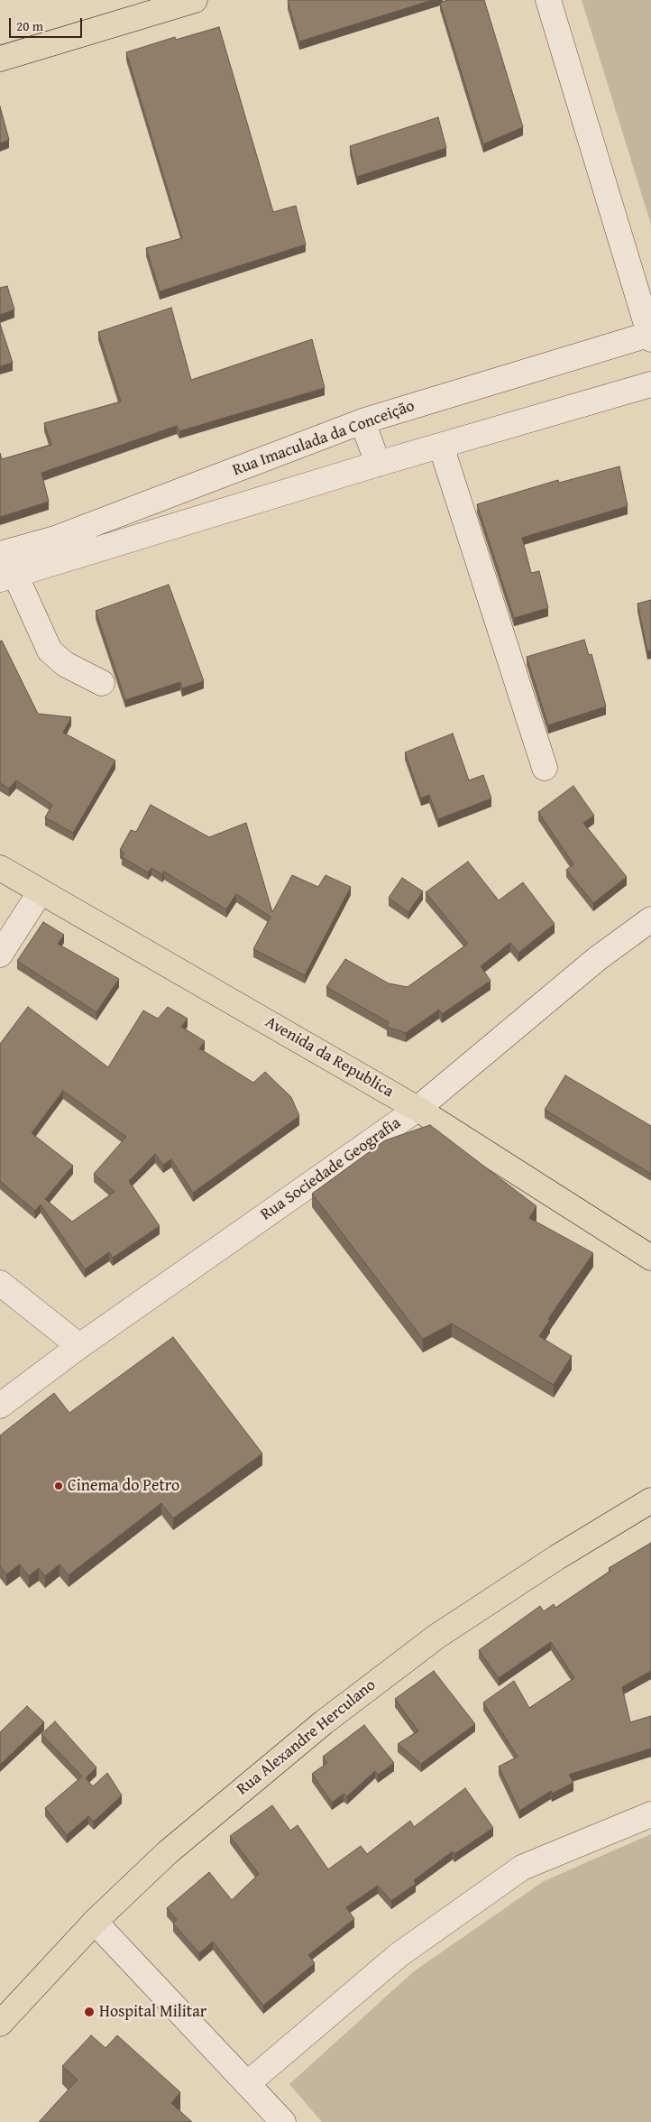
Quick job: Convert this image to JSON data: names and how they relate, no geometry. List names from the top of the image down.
{
  "streets": {
    "main road": ["Avenida da Republica", "Rua Alexandre Herculano"],
    "street": ["Rua Imaculada da Conceição", "Rua Sociedade Geografia"]
  },
  "crossings": [
    ["Avenida da Republica", "Rua Sociedade Geografia"]
  ],
  "places": ["Cinema do Petro", "Hospital Militar"],
  "scale_bar": "20 m"
}
